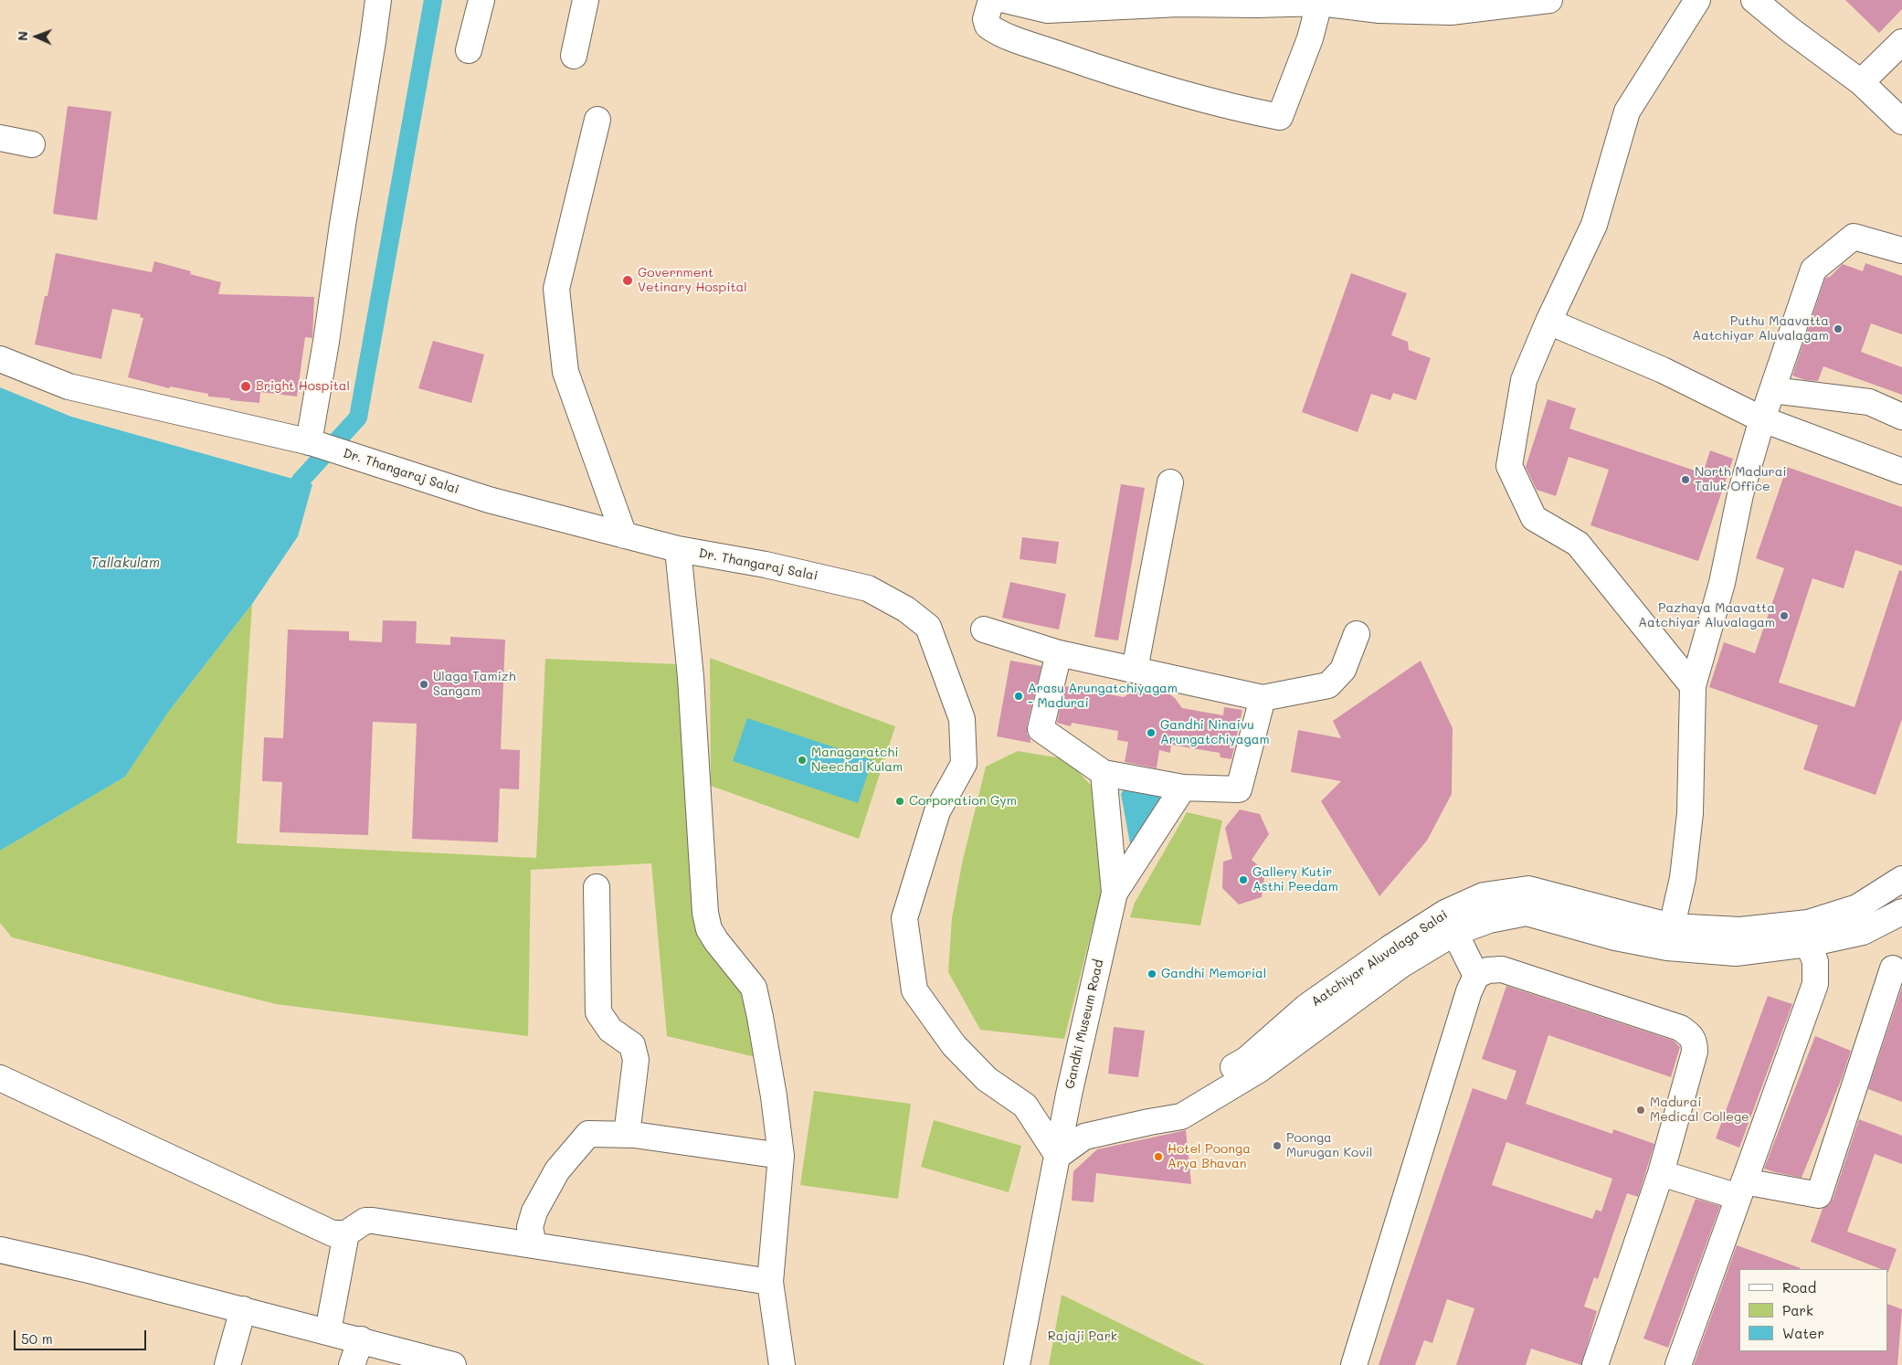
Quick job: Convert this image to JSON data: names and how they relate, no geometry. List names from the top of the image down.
{
  "streets": {
    "street": ["Dr. Thangaraj Salai", "Aatchiyar Aluvalaga Salai", "Gandhi Museum Road"]
  },
  "crossings": [
    ["Dr. Thangaraj Salai", "Aatchiyar Aluvalaga Salai"],
    ["Dr. Thangaraj Salai", "Gandhi Museum Road"],
    ["Aatchiyar Aluvalaga Salai", "Gandhi Museum Road"]
  ],
  "water": ["Tallakulam"],
  "parks": ["Rajaji Park"],
  "places": [
    "Government Vetinary Hospital",
    "Puthu Maavatta Aatchiyar Aluvalagam",
    "Bright Hospital",
    "North Madurai Taluk Office",
    "Pazhaya Maavatta Aatchiyar Aluvalagam",
    "Ulaga Tamizh Sangam",
    "Arasu Arungatchiyagam - Madurai",
    "Gandhi Ninaivu Arungatchiyagam",
    "Managaratchi Neechal Kulam",
    "Corporation Gym",
    "Gallery Kutir Asthi Peedam",
    "Gandhi Memorial",
    "Madurai Medical College",
    "Poonga Murugan Kovil",
    "Hotel Poonga Arya Bhavan"
  ],
  "legend": ["Road", "Park", "Water"],
  "scale_bar": "50 m",
  "north": "left"
}
